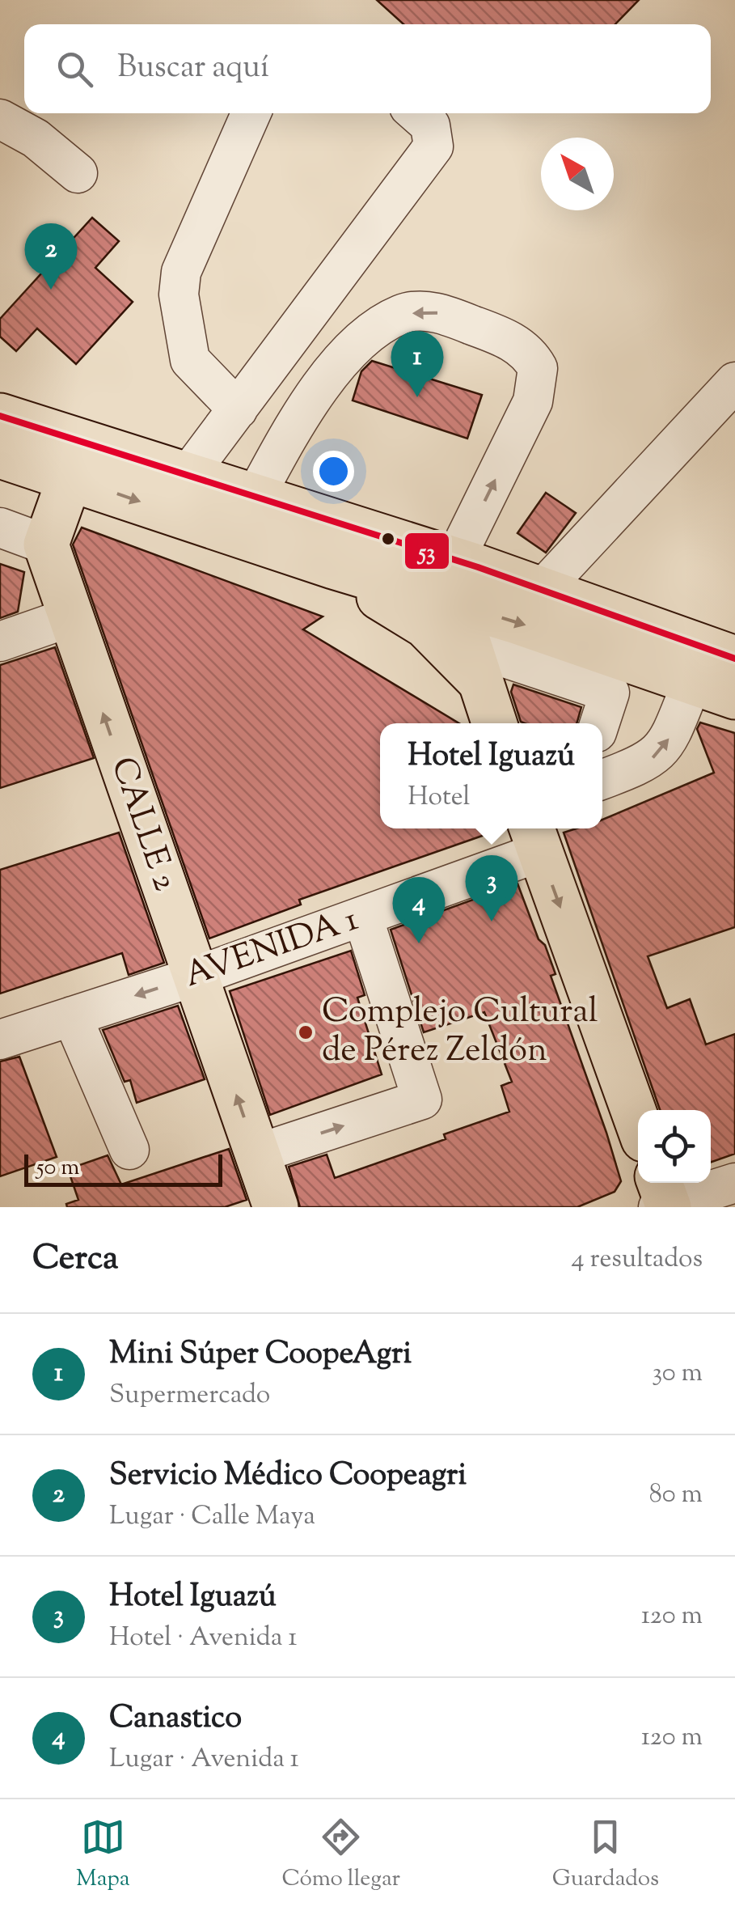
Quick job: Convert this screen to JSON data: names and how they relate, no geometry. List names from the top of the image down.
{
  "streets": {
    "main road": ["CALLE 2"],
    "street": ["AVENIDA 1"]
  },
  "crossings": [
    ["CALLE 2", "AVENIDA 1"]
  ],
  "places": ["Complejo Cultural de Pérez Zeldón"],
  "lines": ["transit line 53"],
  "scale_bar": "50 m",
  "north": "top left",
  "page": {
    "search": "Buscar aquí",
    "pins": [
      "2",
      "1",
      "3",
      "4"
    ],
    "popup": ["Hotel Iguazú", "Hotel"],
    "scale": "50 m",
    "heading": ["Cerca", "4 resultados"],
    "list": [
      {
        "mark": "1",
        "name": "Mini Súper CoopeAgri",
        "note": "Supermercado",
        "value": "30 m"
      },
      {
        "mark": "2",
        "name": "Servicio Médico Coopeagri",
        "note": "Lugar · Calle Maya",
        "value": "80 m"
      },
      {
        "mark": "3",
        "name": "Hotel Iguazú",
        "note": "Hotel · Avenida 1",
        "value": "120 m"
      },
      {
        "mark": "4",
        "name": "Canastico",
        "note": "Lugar · Avenida 1",
        "value": "120 m"
      }
    ],
    "nav": ["Mapa", "Cómo llegar", "Guardados"]
  }
}
